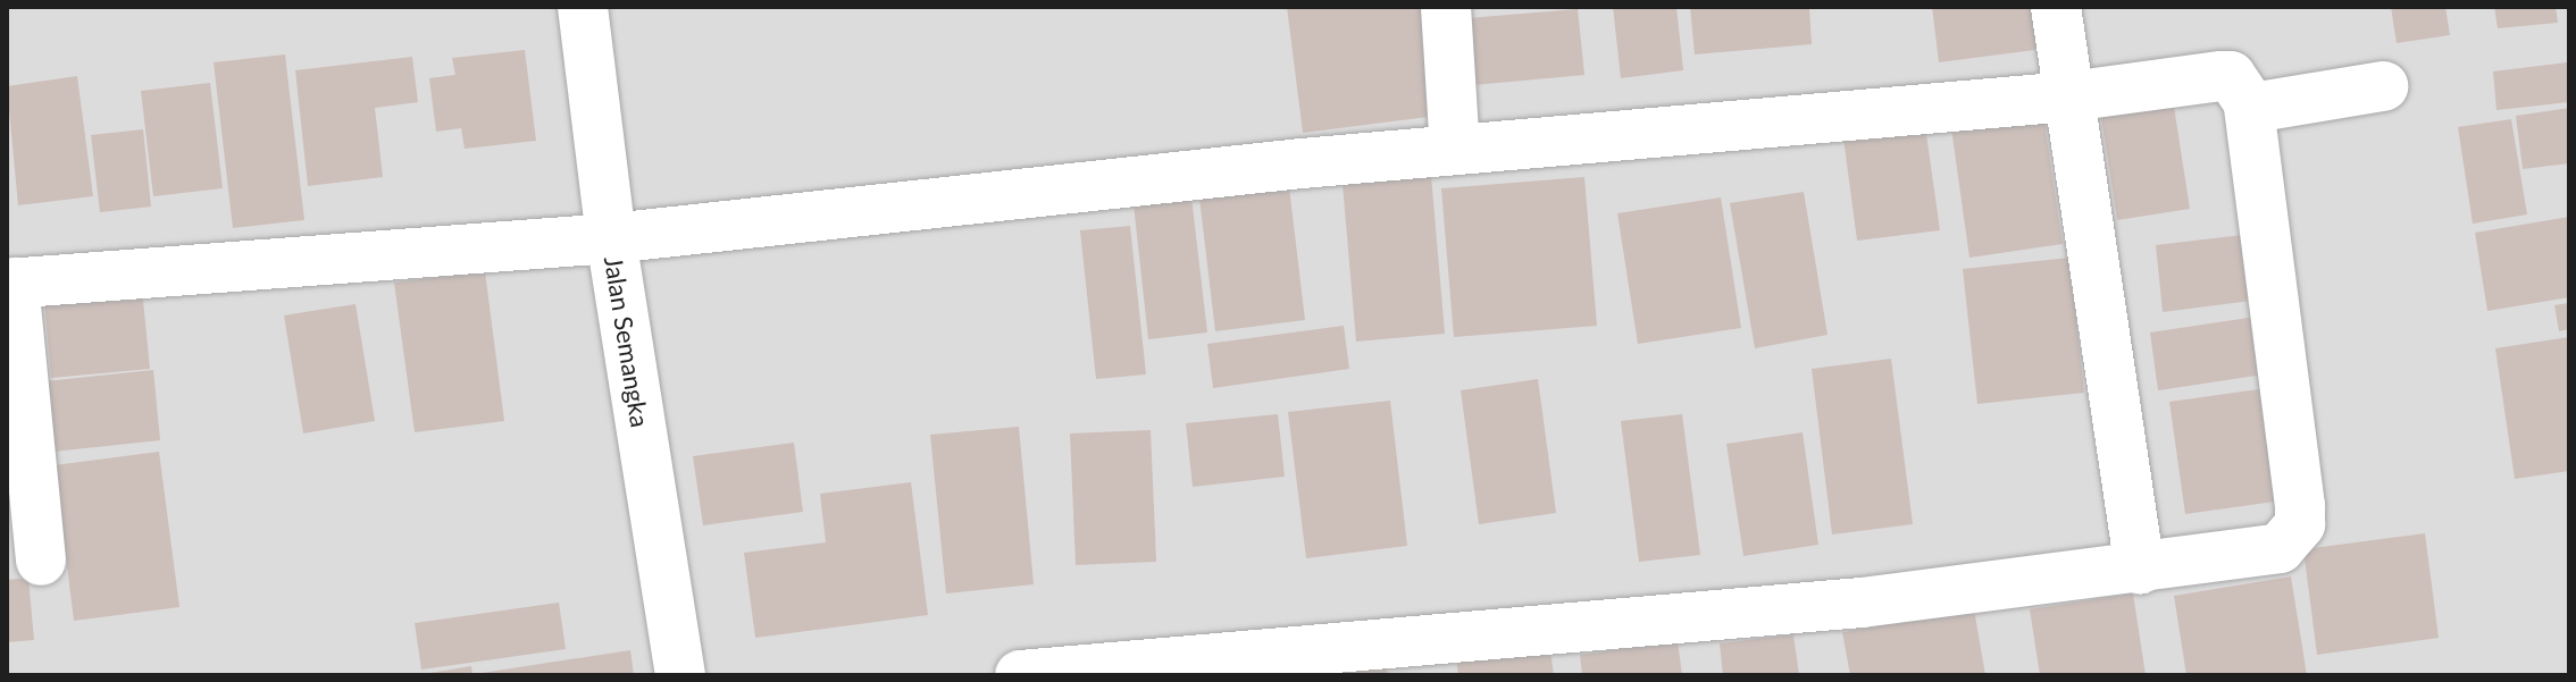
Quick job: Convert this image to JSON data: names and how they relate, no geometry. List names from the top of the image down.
{
  "streets": {
    "street": ["Jalan Semangka"]
  }
}
